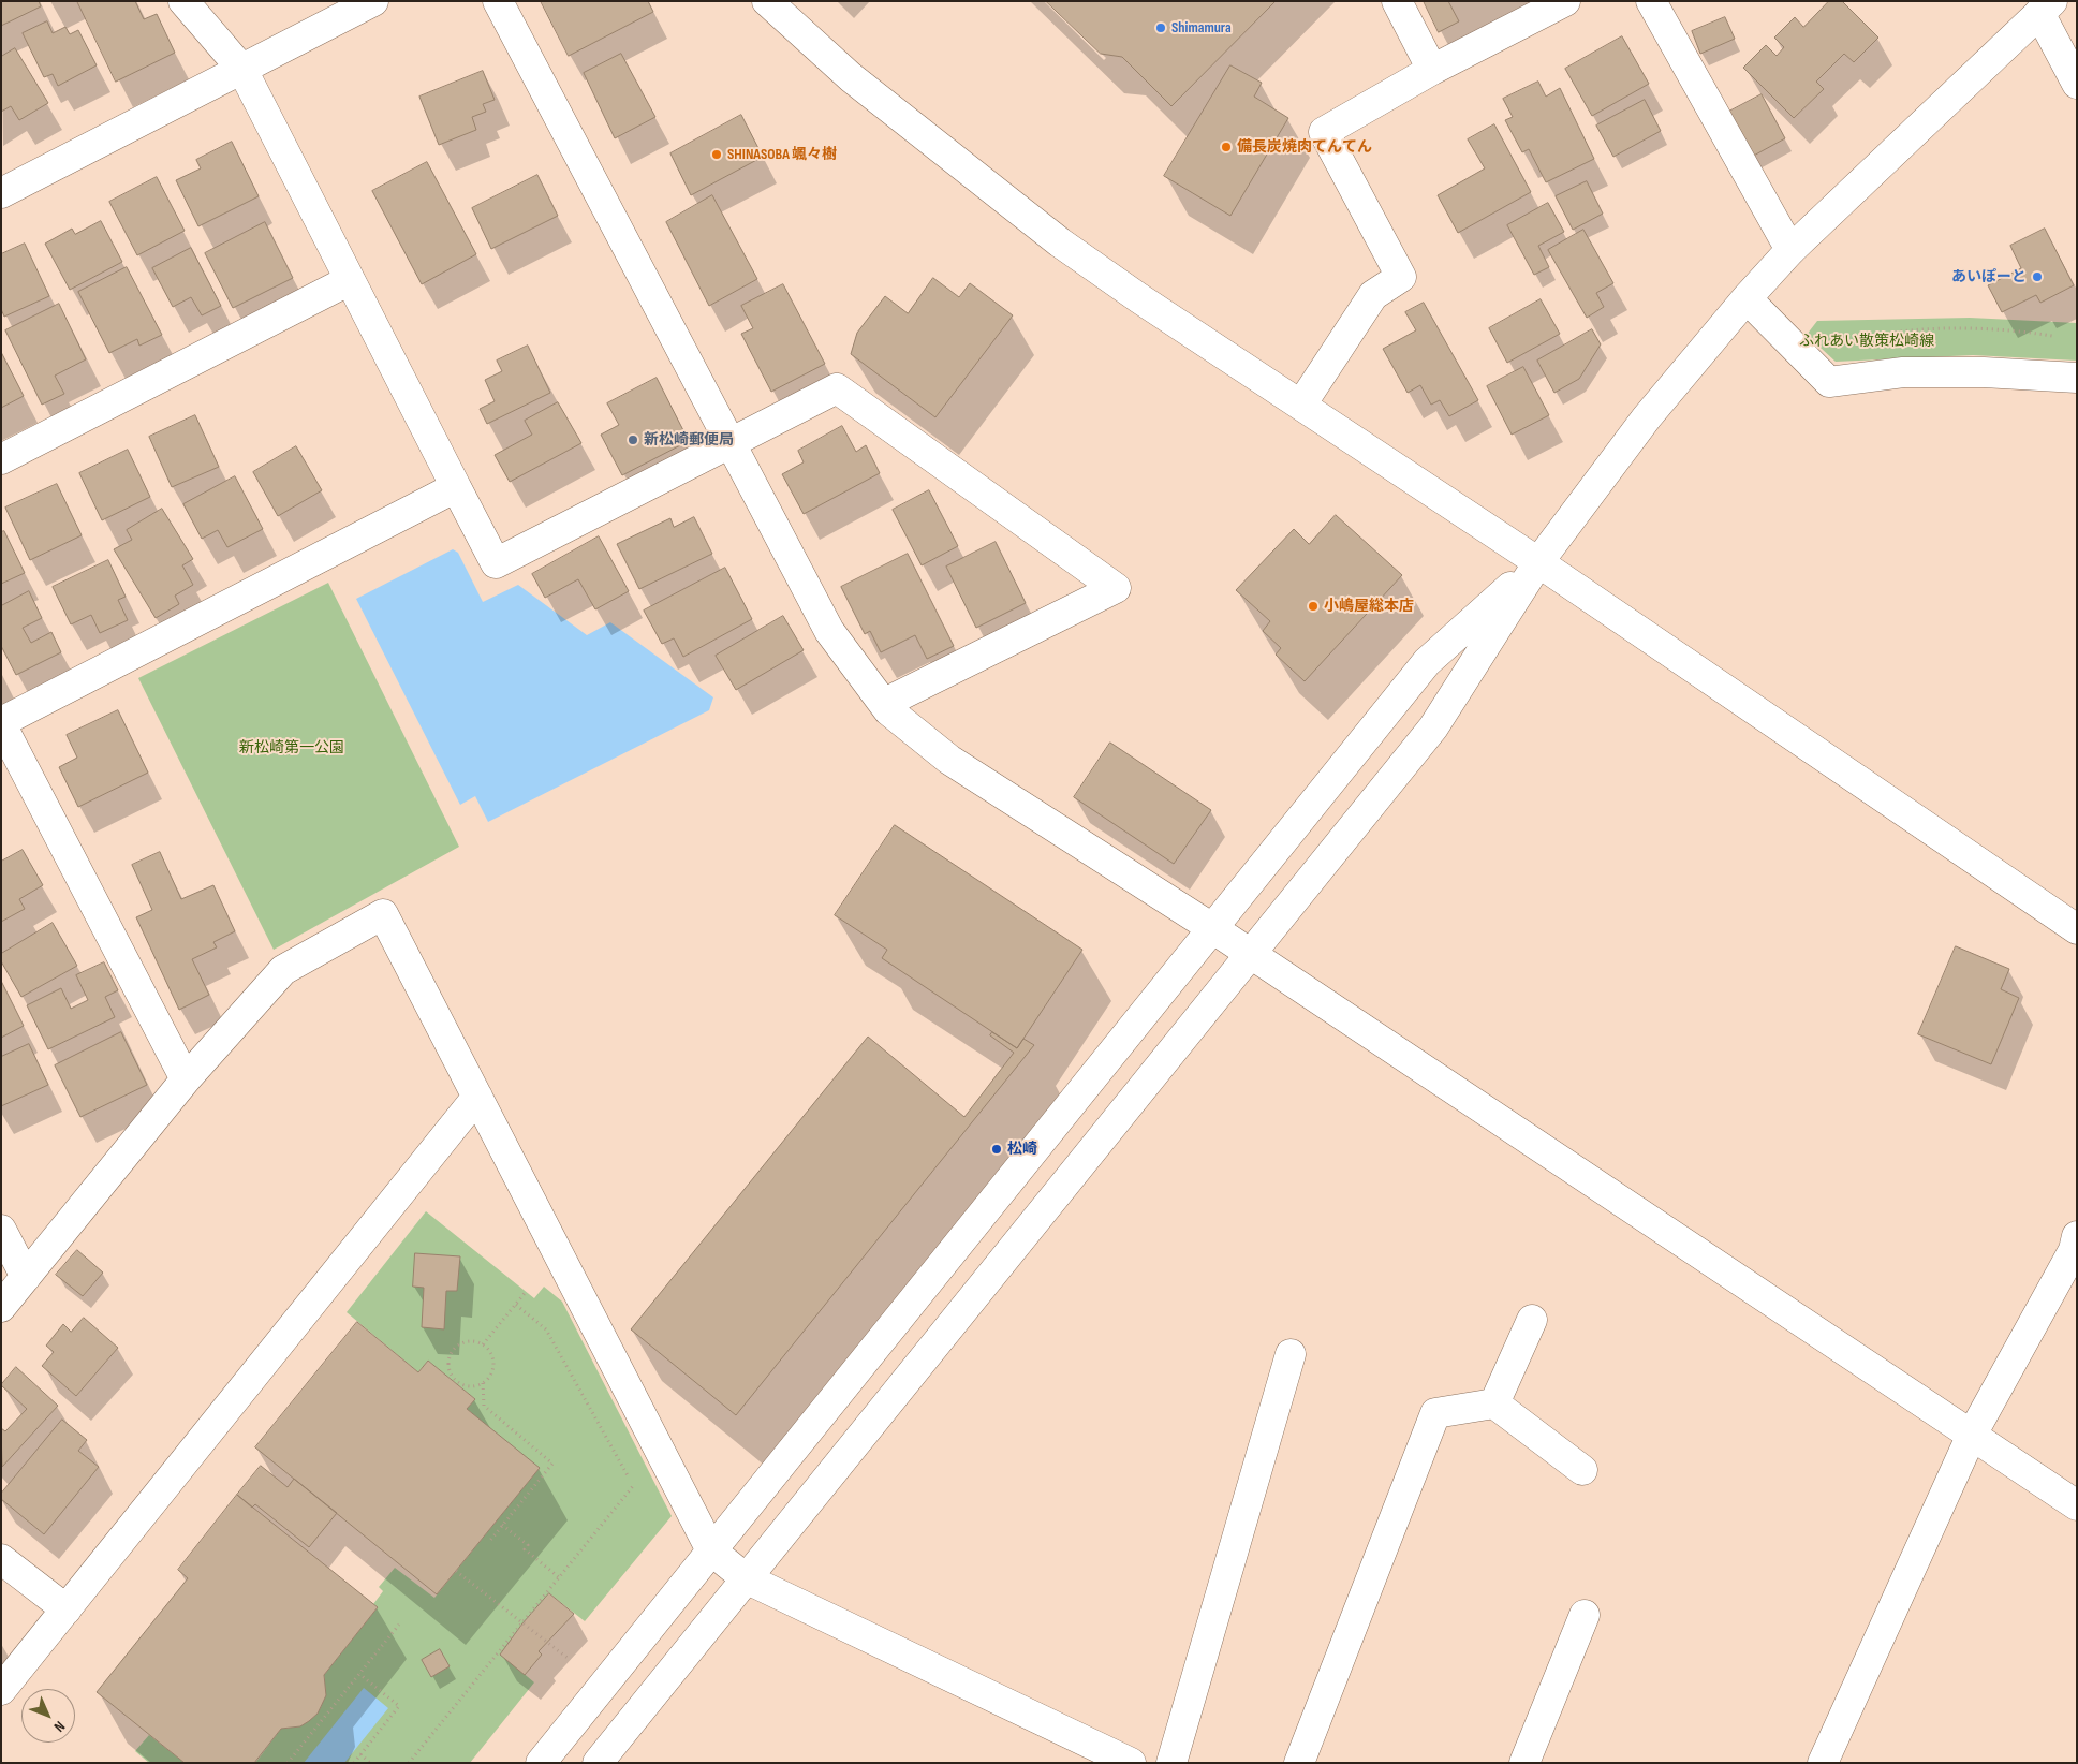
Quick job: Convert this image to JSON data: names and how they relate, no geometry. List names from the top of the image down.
{
  "parks": ["ふれあい散策松崎線", "新松崎第一公園"],
  "places": [
    "Shimamura",
    "備長炭焼肉てんてん",
    "SHINASOBA 颯々樹",
    "あいぽーと",
    "新松崎郵便局",
    "小嶋屋総本店",
    "松崎"
  ],
  "north": "bottom right"
}
